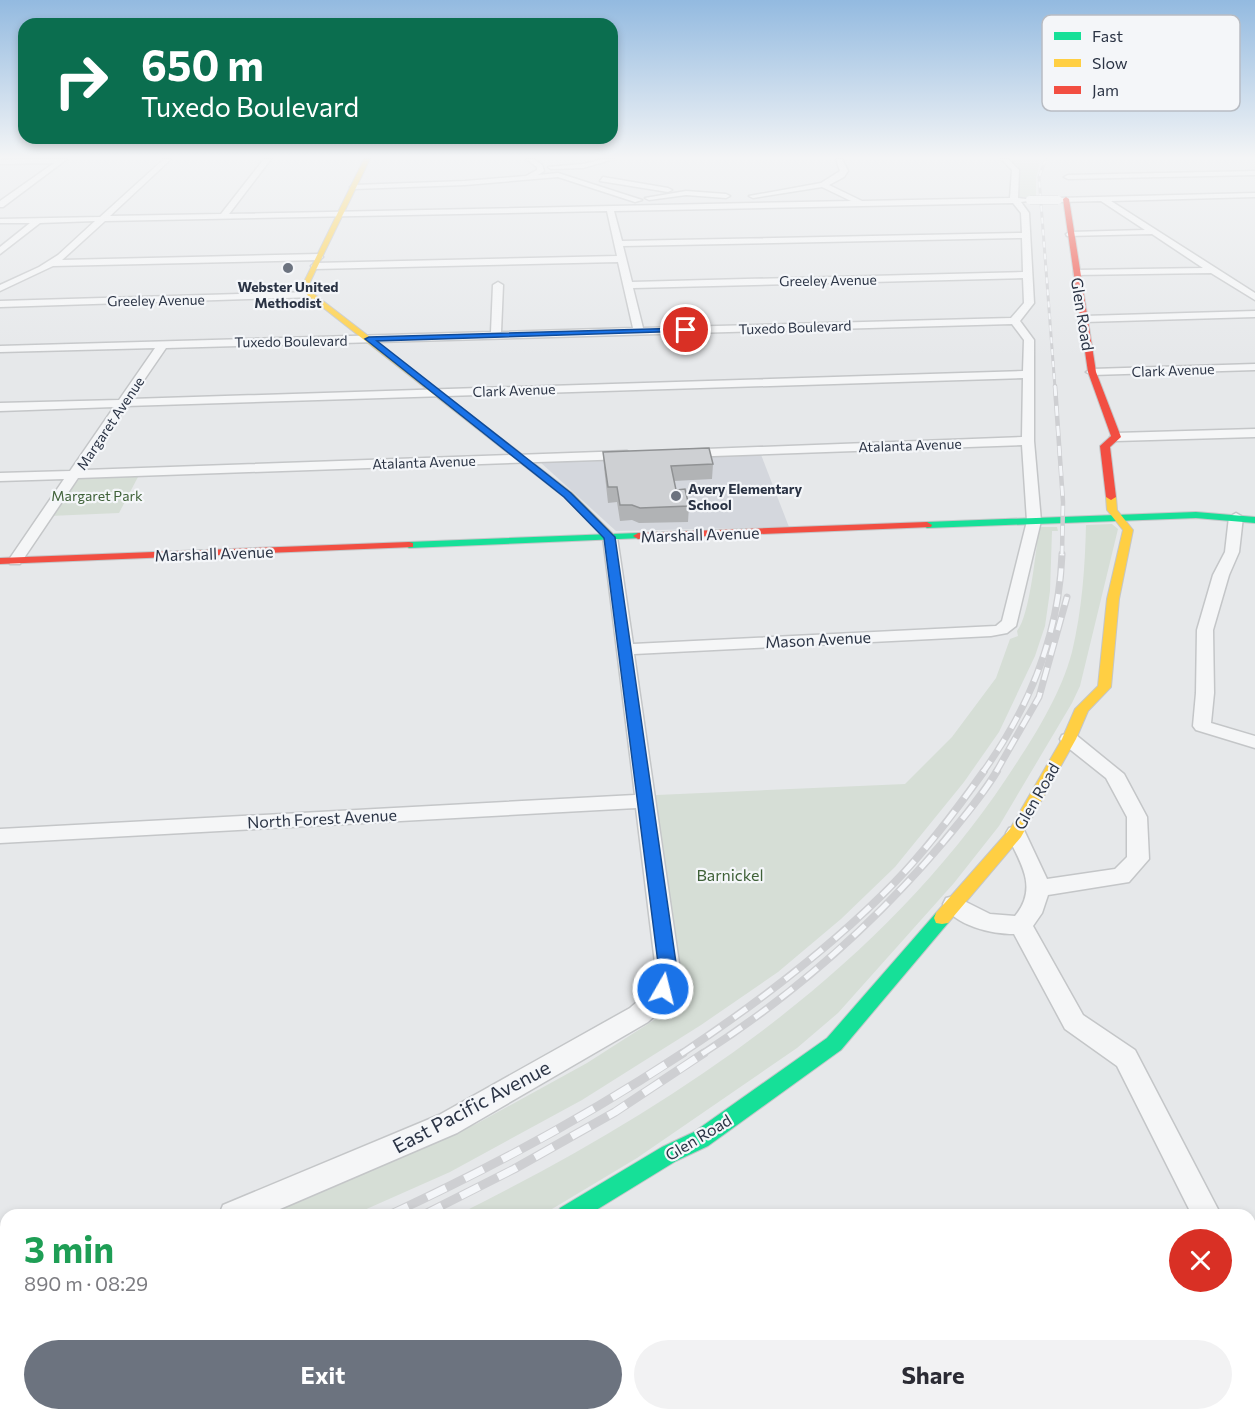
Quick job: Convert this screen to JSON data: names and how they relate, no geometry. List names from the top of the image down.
{
  "streets": {
    "street": [
      "Greeley Avenue",
      "Glen Road",
      "Tuxedo Boulevard",
      "Clark Avenue",
      "Margaret Avenue",
      "Atalanta Avenue",
      "Marshall Avenue",
      "Mason Avenue",
      "North Forest Avenue",
      "East Pacific Avenue"
    ]
  },
  "crossings": [
    ["Glen Road", "Clark Avenue"],
    ["Glen Road", "Marshall Avenue"],
    ["Tuxedo Boulevard", "Margaret Avenue"],
    ["Clark Avenue", "Margaret Avenue"],
    ["Margaret Avenue", "Atalanta Avenue"],
    ["Margaret Avenue", "Marshall Avenue"],
    ["Marshall Avenue", "Mason Avenue"],
    ["North Forest Avenue", "East Pacific Avenue"]
  ],
  "parks": ["Margaret Park", "Barnickel"],
  "places": ["Webster United Methodist", "Avery Elementary School"],
  "legend": ["Fast", "Slow", "Jam"],
  "page": {
    "turn": ["650 m", "Tuxedo Boulevard"],
    "heading": ["3 min", "890 m · 08:29"],
    "buttons": ["Exit", "Share"]
  }
}
